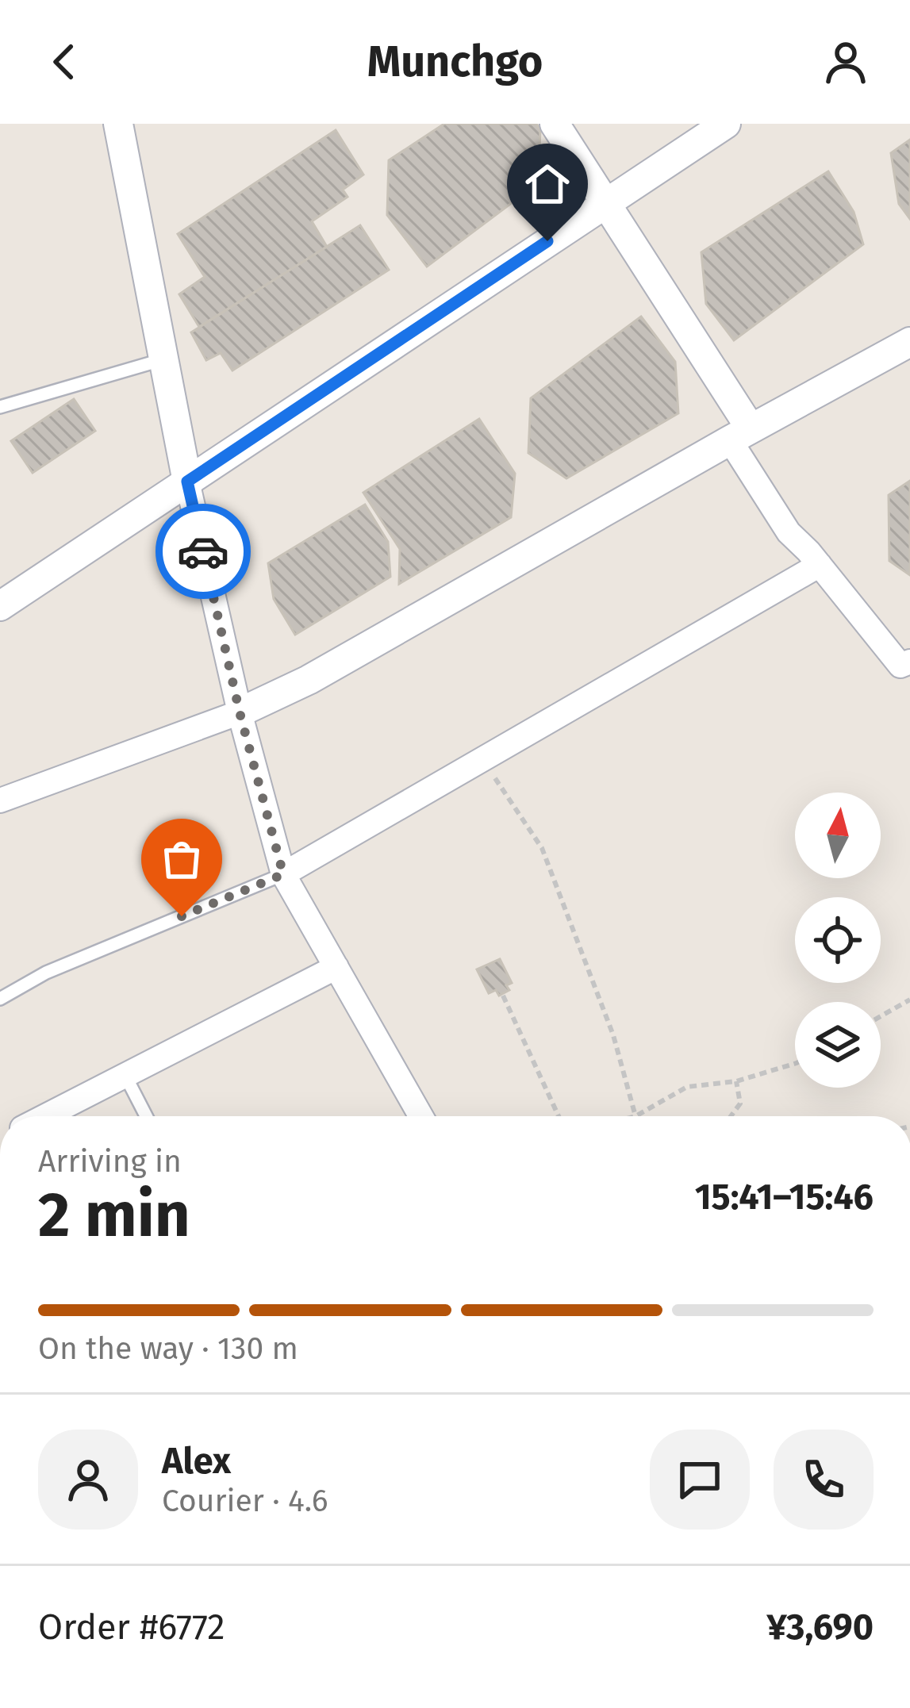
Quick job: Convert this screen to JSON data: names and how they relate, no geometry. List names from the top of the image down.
{
  "north": "top",
  "page": {
    "header": "Munchgo",
    "heading": ["2 min", "Arriving in", "15:41–15:46"],
    "panel": [
      "Alex",
      "Courier · 4.6",
      "Order #6772",
      "¥3,690"
    ],
    "bar": "On the way · 130 m"
  }
}
